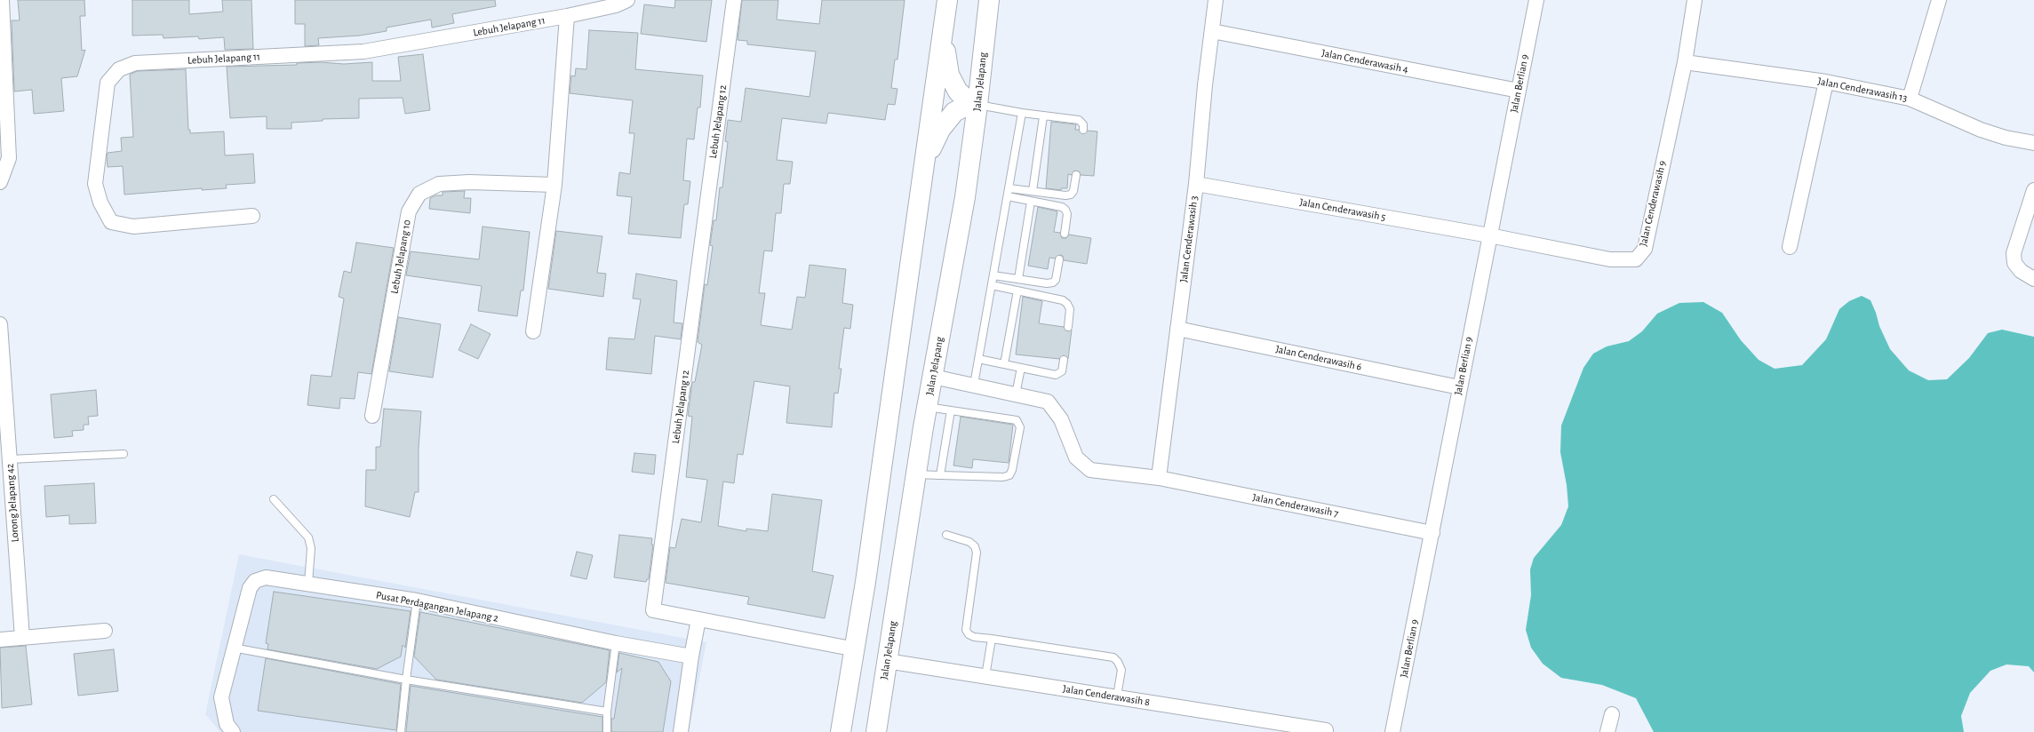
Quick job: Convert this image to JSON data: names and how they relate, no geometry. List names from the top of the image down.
{
  "streets": {
    "main road": ["Jalan Jelapang"],
    "street": [
      "Lebuh Jelapang 11",
      "Jalan Cenderawasih 4",
      "Jalan Berlian 9",
      "Jalan Cenderawasih 13",
      "Lebuh Jelapang 12",
      "Jalan Cenderawasih 9",
      "Jalan Cenderawasih 5",
      "Jalan Cenderawasih 3",
      "Lebuh Jelapang 10",
      "Jalan Cenderawasih 6",
      "Lorong Jelapang 42",
      "Jalan Cenderawasih 7",
      "Pusat Perdagangan Jelapang 2",
      "Jalan Cenderawasih 8"
    ]
  },
  "crossings": [
    ["Jalan Cenderawasih 4", "Jalan Berlian 9"],
    ["Jalan Cenderawasih 4", "Jalan Cenderawasih 3"],
    ["Jalan Jelapang", "Jalan Cenderawasih 7"],
    ["Jalan Jelapang", "Jalan Cenderawasih 8"],
    ["Jalan Berlian 9", "Jalan Cenderawasih 9"],
    ["Jalan Berlian 9", "Jalan Cenderawasih 5"],
    ["Jalan Berlian 9", "Jalan Cenderawasih 6"],
    ["Jalan Berlian 9", "Jalan Cenderawasih 7"],
    ["Jalan Cenderawasih 13", "Jalan Cenderawasih 9"],
    ["Jalan Cenderawasih 9", "Jalan Cenderawasih 5"],
    ["Jalan Cenderawasih 5", "Jalan Cenderawasih 3"],
    ["Jalan Cenderawasih 3", "Jalan Cenderawasih 6"],
    ["Jalan Cenderawasih 3", "Jalan Cenderawasih 7"]
  ]
}
